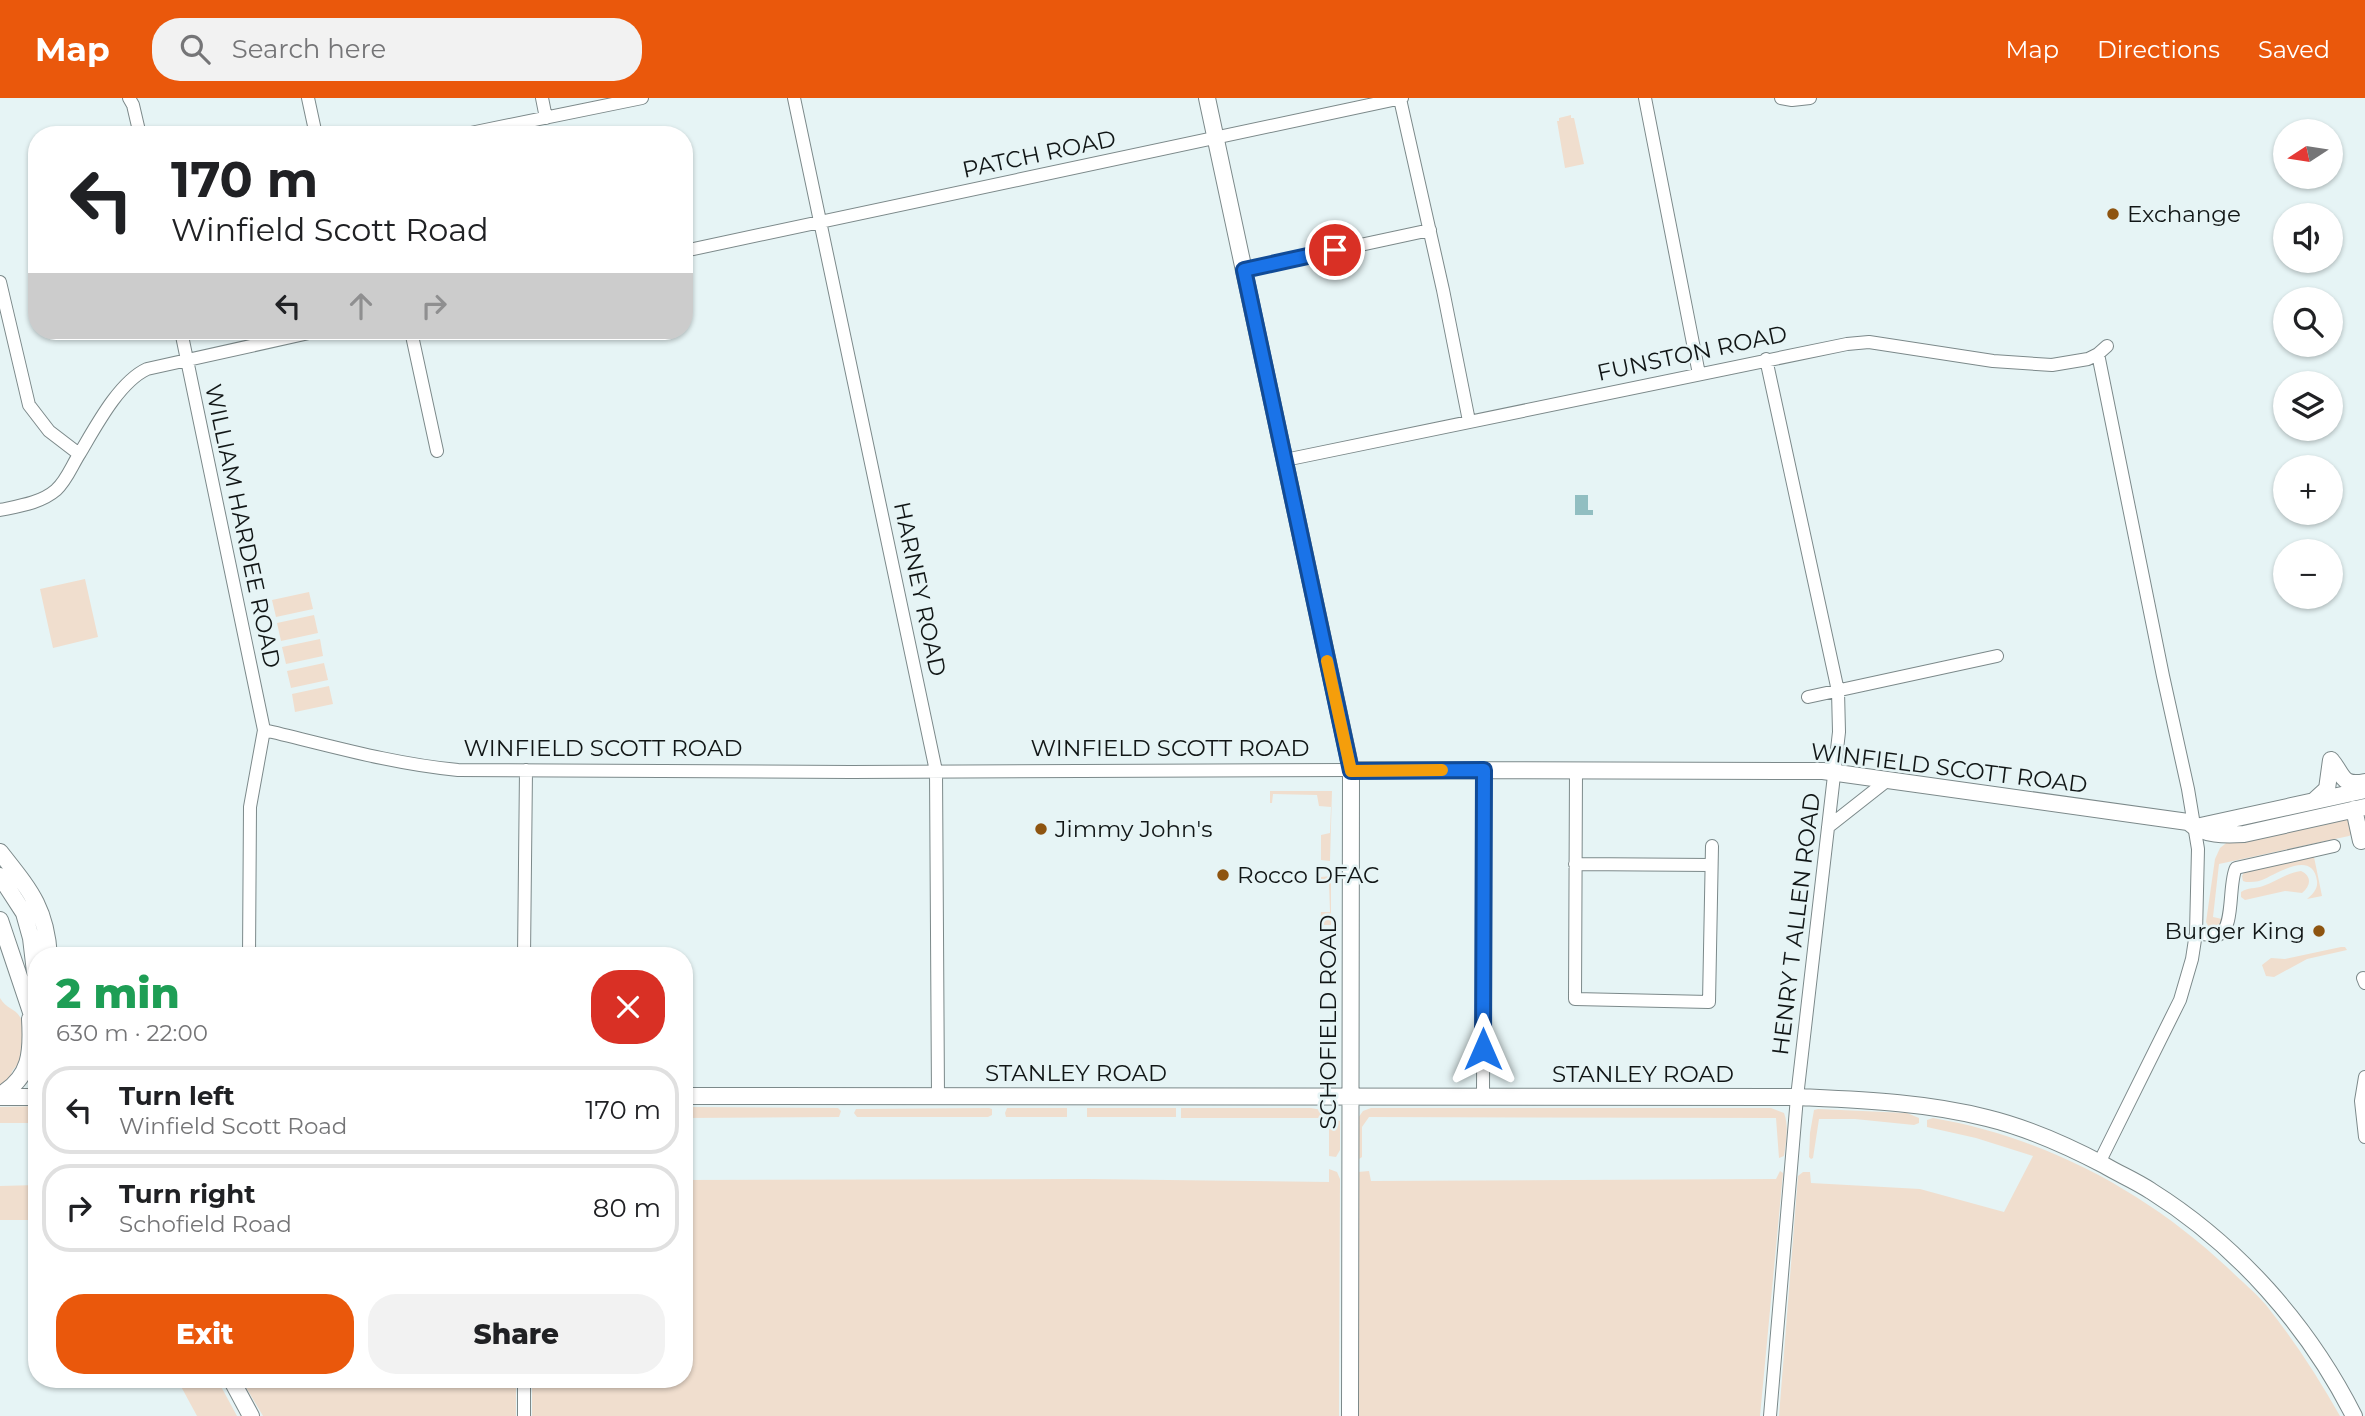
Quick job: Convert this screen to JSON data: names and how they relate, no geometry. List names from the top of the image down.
{
  "streets": {
    "street": [
      "PATCH ROAD",
      "FUNSTON ROAD",
      "WILLIAM HARDEE ROAD",
      "HARNEY ROAD",
      "WINFIELD SCOTT ROAD",
      "HENRY T ALLEN ROAD",
      "SCHOFIELD ROAD",
      "STANLEY ROAD"
    ]
  },
  "crossings": [
    ["PATCH ROAD", "HARNEY ROAD"],
    ["PATCH ROAD", "SCHOFIELD ROAD"],
    ["FUNSTON ROAD", "WINFIELD SCOTT ROAD"],
    ["FUNSTON ROAD", "HENRY T ALLEN ROAD"],
    ["FUNSTON ROAD", "SCHOFIELD ROAD"],
    ["WILLIAM HARDEE ROAD", "WINFIELD SCOTT ROAD"],
    ["HARNEY ROAD", "WINFIELD SCOTT ROAD"],
    ["HARNEY ROAD", "STANLEY ROAD"],
    ["WINFIELD SCOTT ROAD", "HENRY T ALLEN ROAD"],
    ["WINFIELD SCOTT ROAD", "SCHOFIELD ROAD"],
    ["HENRY T ALLEN ROAD", "STANLEY ROAD"],
    ["SCHOFIELD ROAD", "STANLEY ROAD"]
  ],
  "places": [
    "Exchange",
    "Jimmy John's",
    "Rocco DFAC",
    "Burger King"
  ],
  "north": "left",
  "page": {
    "header": "Map",
    "search": "Search here",
    "nav": ["Map", "Directions", "Saved"],
    "map_buttons": ["+", "−"],
    "turn": ["170 m", "Winfield Scott Road"],
    "heading": ["2 min", "630 m · 22:00"],
    "list": [
      {
        "name": "Turn left",
        "note": "Winfield Scott Road",
        "value": "170 m"
      },
      {
        "name": "Turn right",
        "note": "Schofield Road",
        "value": "80 m"
      }
    ],
    "buttons": ["Exit", "Share"]
  }
}
